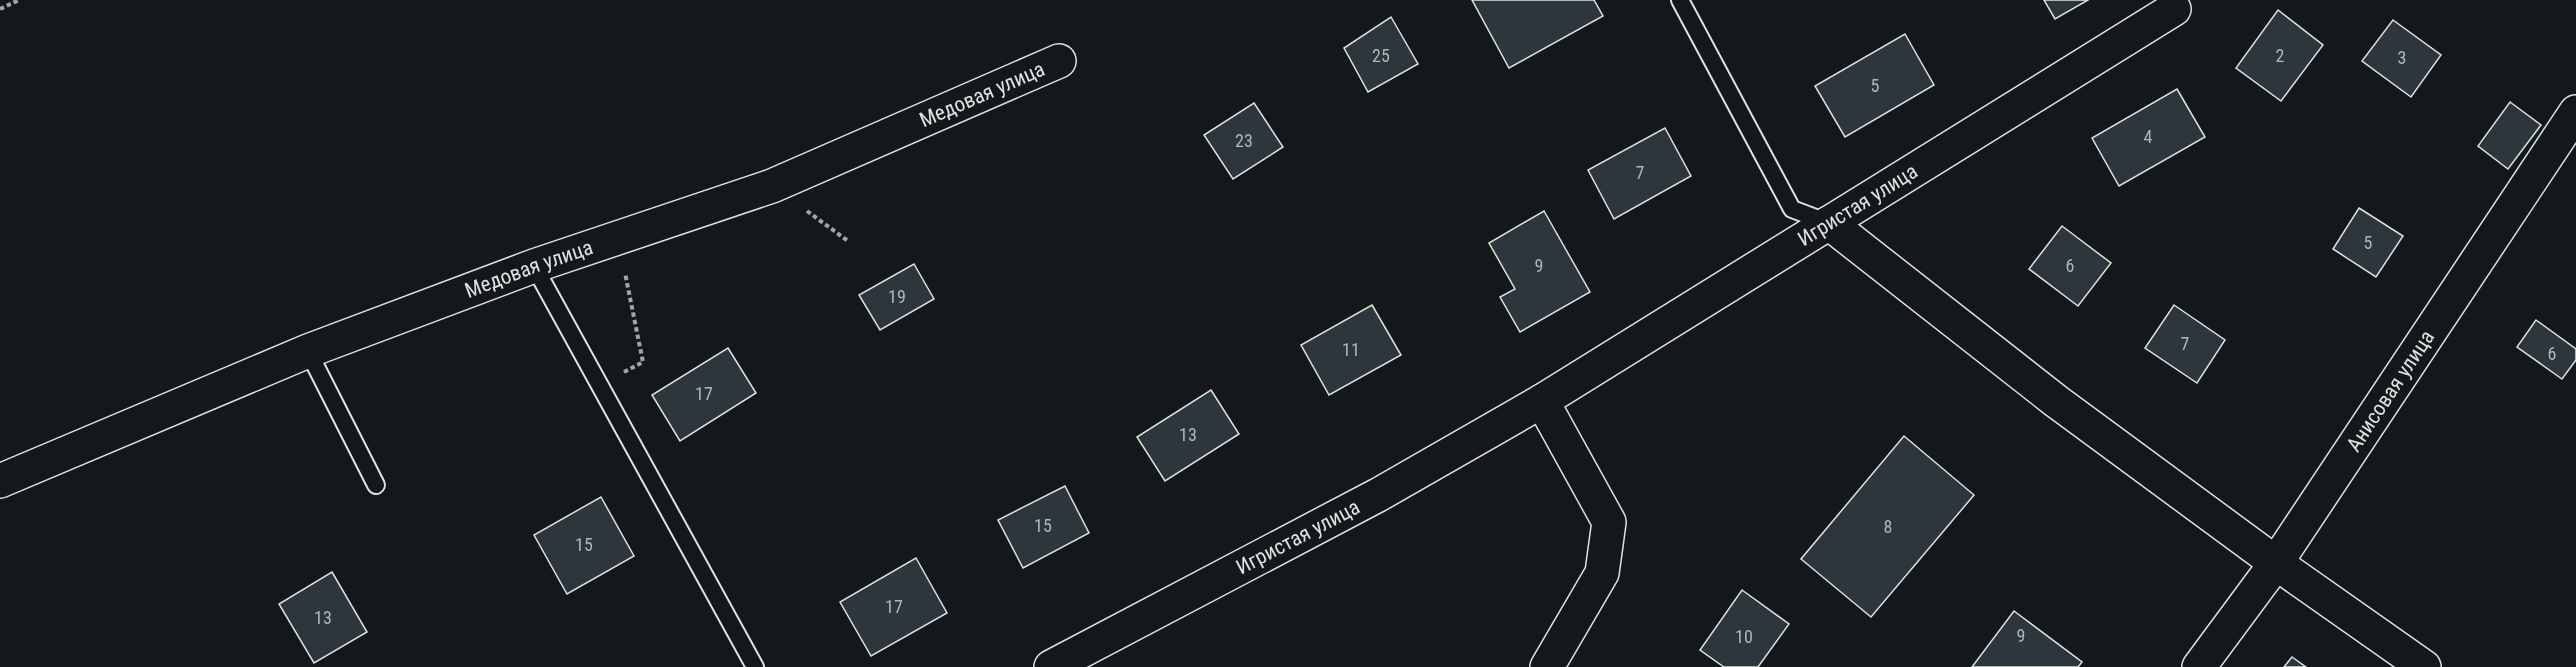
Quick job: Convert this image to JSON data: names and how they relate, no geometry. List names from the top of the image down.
{
  "streets": {
    "street": ["Медовая улица", "Игристая улица", "Анисовая улица"]
  },
  "house_numbers": [
    "25",
    "2",
    "3",
    "5",
    "4",
    "23",
    "7",
    "5",
    "9",
    "6",
    "19",
    "7",
    "11",
    "6",
    "17",
    "13",
    "15",
    "8",
    "15",
    "17",
    "13",
    "9",
    "10"
  ]
}
